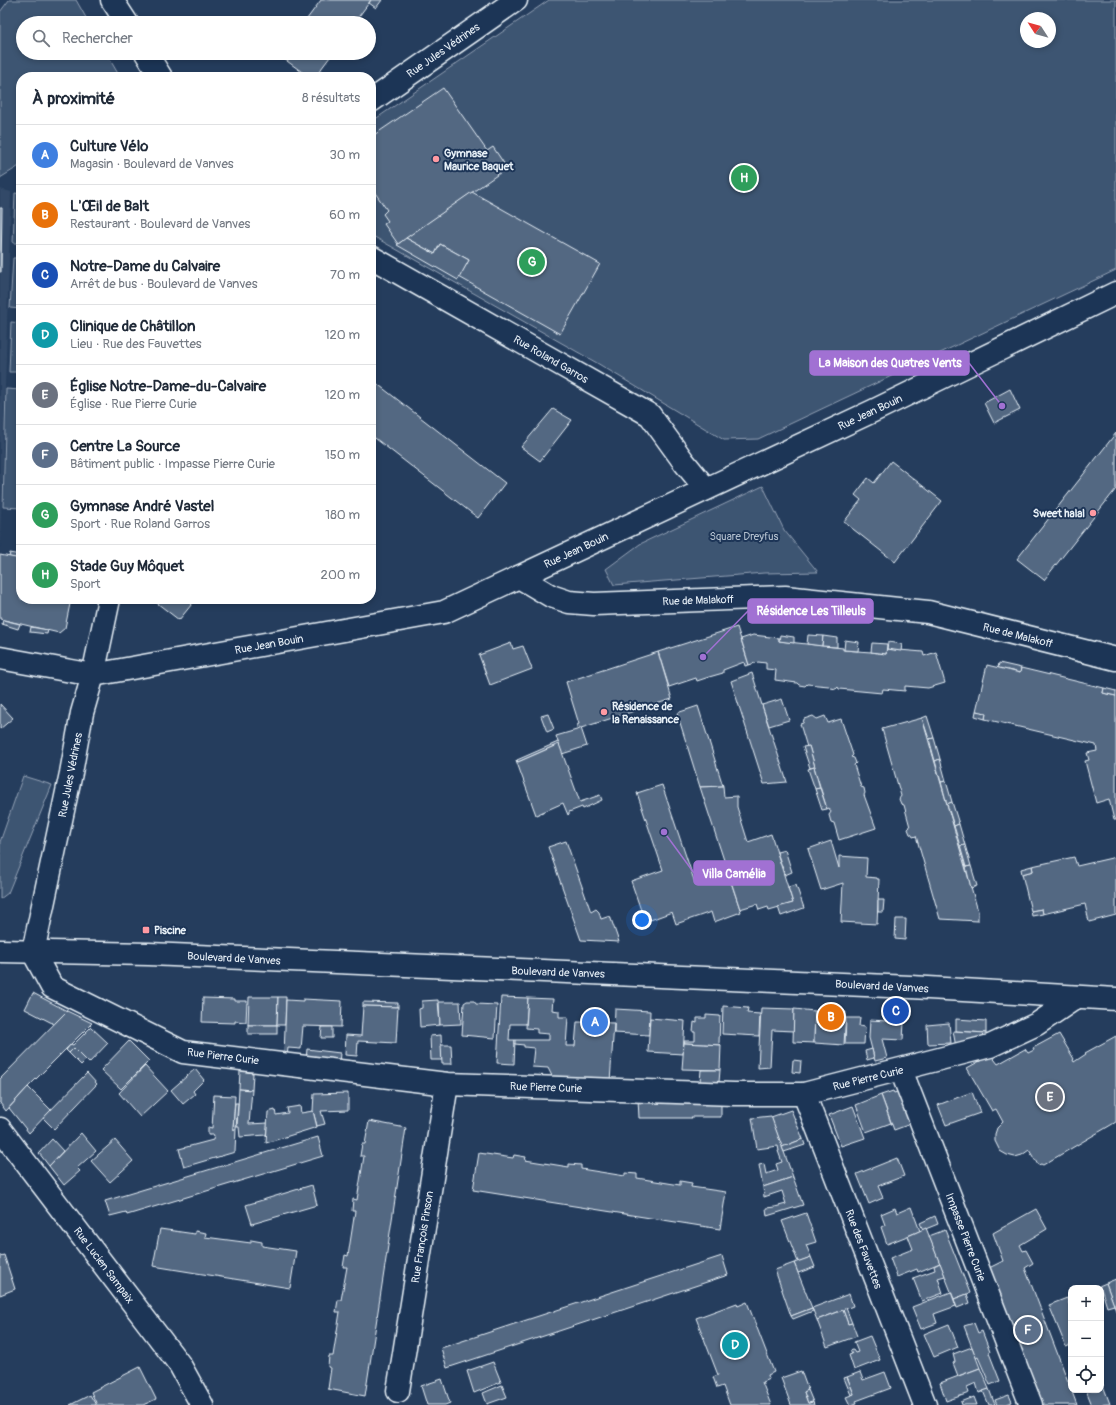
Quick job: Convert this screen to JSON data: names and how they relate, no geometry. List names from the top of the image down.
{
  "streets": {
    "street": [
      "Rue Jules Védrines",
      "Rue Roland Garros",
      "Rue Jean Bouin",
      "Rue de Malakoff",
      "Boulevard de Vanves",
      "Rue Pierre Curie",
      "Rue François Pinson",
      "Impasse Pierre Curie",
      "Rue des Fauvettes",
      "Rue Lucien Sampaix"
    ]
  },
  "crossings": [
    ["Rue Jules Védrines", "Rue Jean Bouin"],
    ["Rue Jules Védrines", "Boulevard de Vanves"],
    ["Rue Jules Védrines", "Rue Pierre Curie"],
    ["Rue Roland Garros", "Rue Jean Bouin"],
    ["Rue Jean Bouin", "Rue de Malakoff"],
    ["Boulevard de Vanves", "Rue Pierre Curie"],
    ["Rue Pierre Curie", "Rue François Pinson"],
    ["Rue Pierre Curie", "Impasse Pierre Curie"],
    ["Rue Pierre Curie", "Rue des Fauvettes"]
  ],
  "parks": ["Square Dreyfus"],
  "places": {
    "other": [
      "Gymnase Maurice Baquet",
      "La Maison des Quatres Vents",
      "Sweet halal",
      "Résidence Les Tilleuls",
      "Résidence de la Renaissance",
      "Villa Camélia"
    ],
    "transit": ["Piscine"]
  },
  "north": "top left",
  "page": {
    "search": "Rechercher",
    "heading": ["À proximité", "8 résultats"],
    "list": [
      {
        "mark": "A",
        "name": "Culture Vélo",
        "note": "Magasin · Boulevard de Vanves",
        "value": "30 m"
      },
      {
        "mark": "B",
        "name": "L'Œil de Balt",
        "note": "Restaurant · Boulevard de Vanves",
        "value": "60 m"
      },
      {
        "mark": "C",
        "name": "Notre-Dame du Calvaire",
        "note": "Arrêt de bus · Boulevard de Vanves",
        "value": "70 m"
      },
      {
        "mark": "D",
        "name": "Clinique de Châtillon",
        "note": "Lieu · Rue des Fauvettes",
        "value": "120 m"
      },
      {
        "mark": "E",
        "name": "Église Notre-Dame-du-Calvaire",
        "note": "Église · Rue Pierre Curie",
        "value": "120 m"
      },
      {
        "mark": "F",
        "name": "Centre La Source",
        "note": "Bâtiment public · Impasse Pierre Curie",
        "value": "150 m"
      },
      {
        "mark": "G",
        "name": "Gymnase André Vastel",
        "note": "Sport · Rue Roland Garros",
        "value": "180 m"
      },
      {
        "mark": "H",
        "name": "Stade Guy Môquet",
        "note": "Sport",
        "value": "200 m"
      }
    ],
    "pins": [
      "H",
      "G",
      "C",
      "B",
      "A",
      "E",
      "F",
      "D"
    ],
    "map_buttons": ["+", "−"]
  }
}
